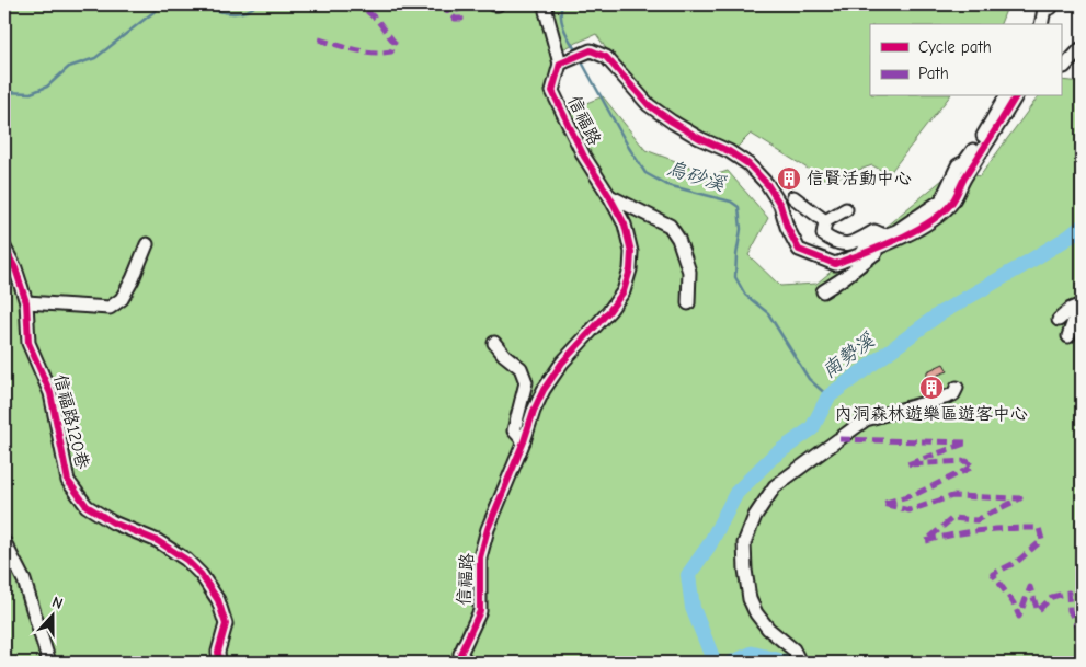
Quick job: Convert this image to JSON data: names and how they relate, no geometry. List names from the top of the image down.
{
  "streets": {
    "street": ["信福路", "信福路120巷"]
  },
  "water": ["烏砂溪", "南勢溪"],
  "places": {
    "building": ["信賢活動中心", "內洞森林遊樂區遊客中心"]
  },
  "legend": ["Cycle path", "Path"],
  "north": "top"
}
